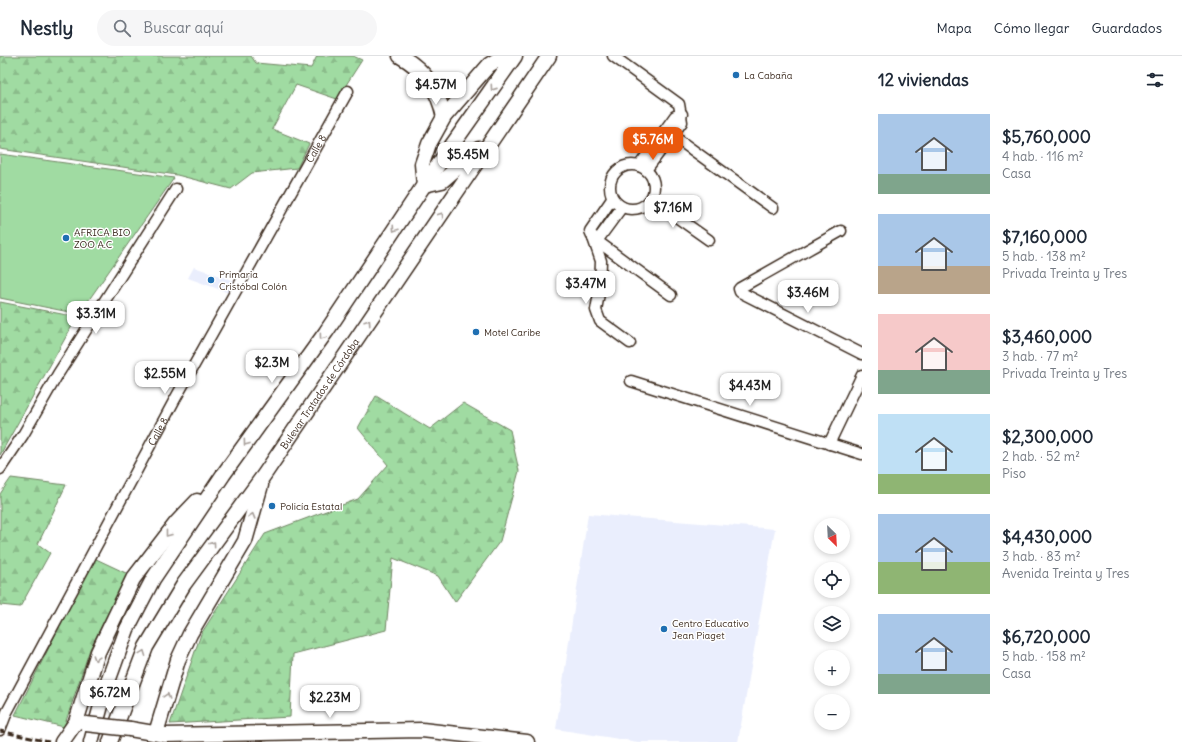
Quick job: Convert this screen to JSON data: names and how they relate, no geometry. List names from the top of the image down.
{
  "streets": {
    "main road": ["Bulevar Tratados de Córdoba"],
    "street": ["Calle 8"]
  },
  "places": [
    "La Cabaña",
    "AFRICA BIO ZOO A.C",
    "Primaria Cristóbal Colón",
    "Motel Caribe",
    "Policía Estatal",
    "Centro Educativo Jean Piaget"
  ],
  "north": "bottom right",
  "page": {
    "header": "Nestly",
    "search": "Buscar aquí",
    "nav": ["Mapa", "Cómo llegar", "Guardados"],
    "heading": "12 viviendas",
    "price": [
      "$4.57M",
      "$5.76M",
      "$5.45M",
      "$7.16M",
      "$3.47M",
      "$3.46M",
      "$3.31M",
      "$2.3M",
      "$2.55M",
      "$4.43M",
      "$6.72M",
      "$2.23M"
    ],
    "list": [
      {
        "name": "$5,760,000",
        "note": "4 hab. · 116 m² · Casa"
      },
      {
        "name": "$7,160,000",
        "note": "5 hab. · 138 m² · Privada Treinta y Tres"
      },
      {
        "name": "$3,460,000",
        "note": "3 hab. · 77 m² · Privada Treinta y Tres"
      },
      {
        "name": "$2,300,000",
        "note": "2 hab. · 52 m² · Piso"
      },
      {
        "name": "$4,430,000",
        "note": "3 hab. · 83 m² · Avenida Treinta y Tres"
      },
      {
        "name": "$6,720,000",
        "note": "5 hab. · 158 m² · Casa"
      }
    ],
    "map_buttons": ["+", "−"]
  }
}
